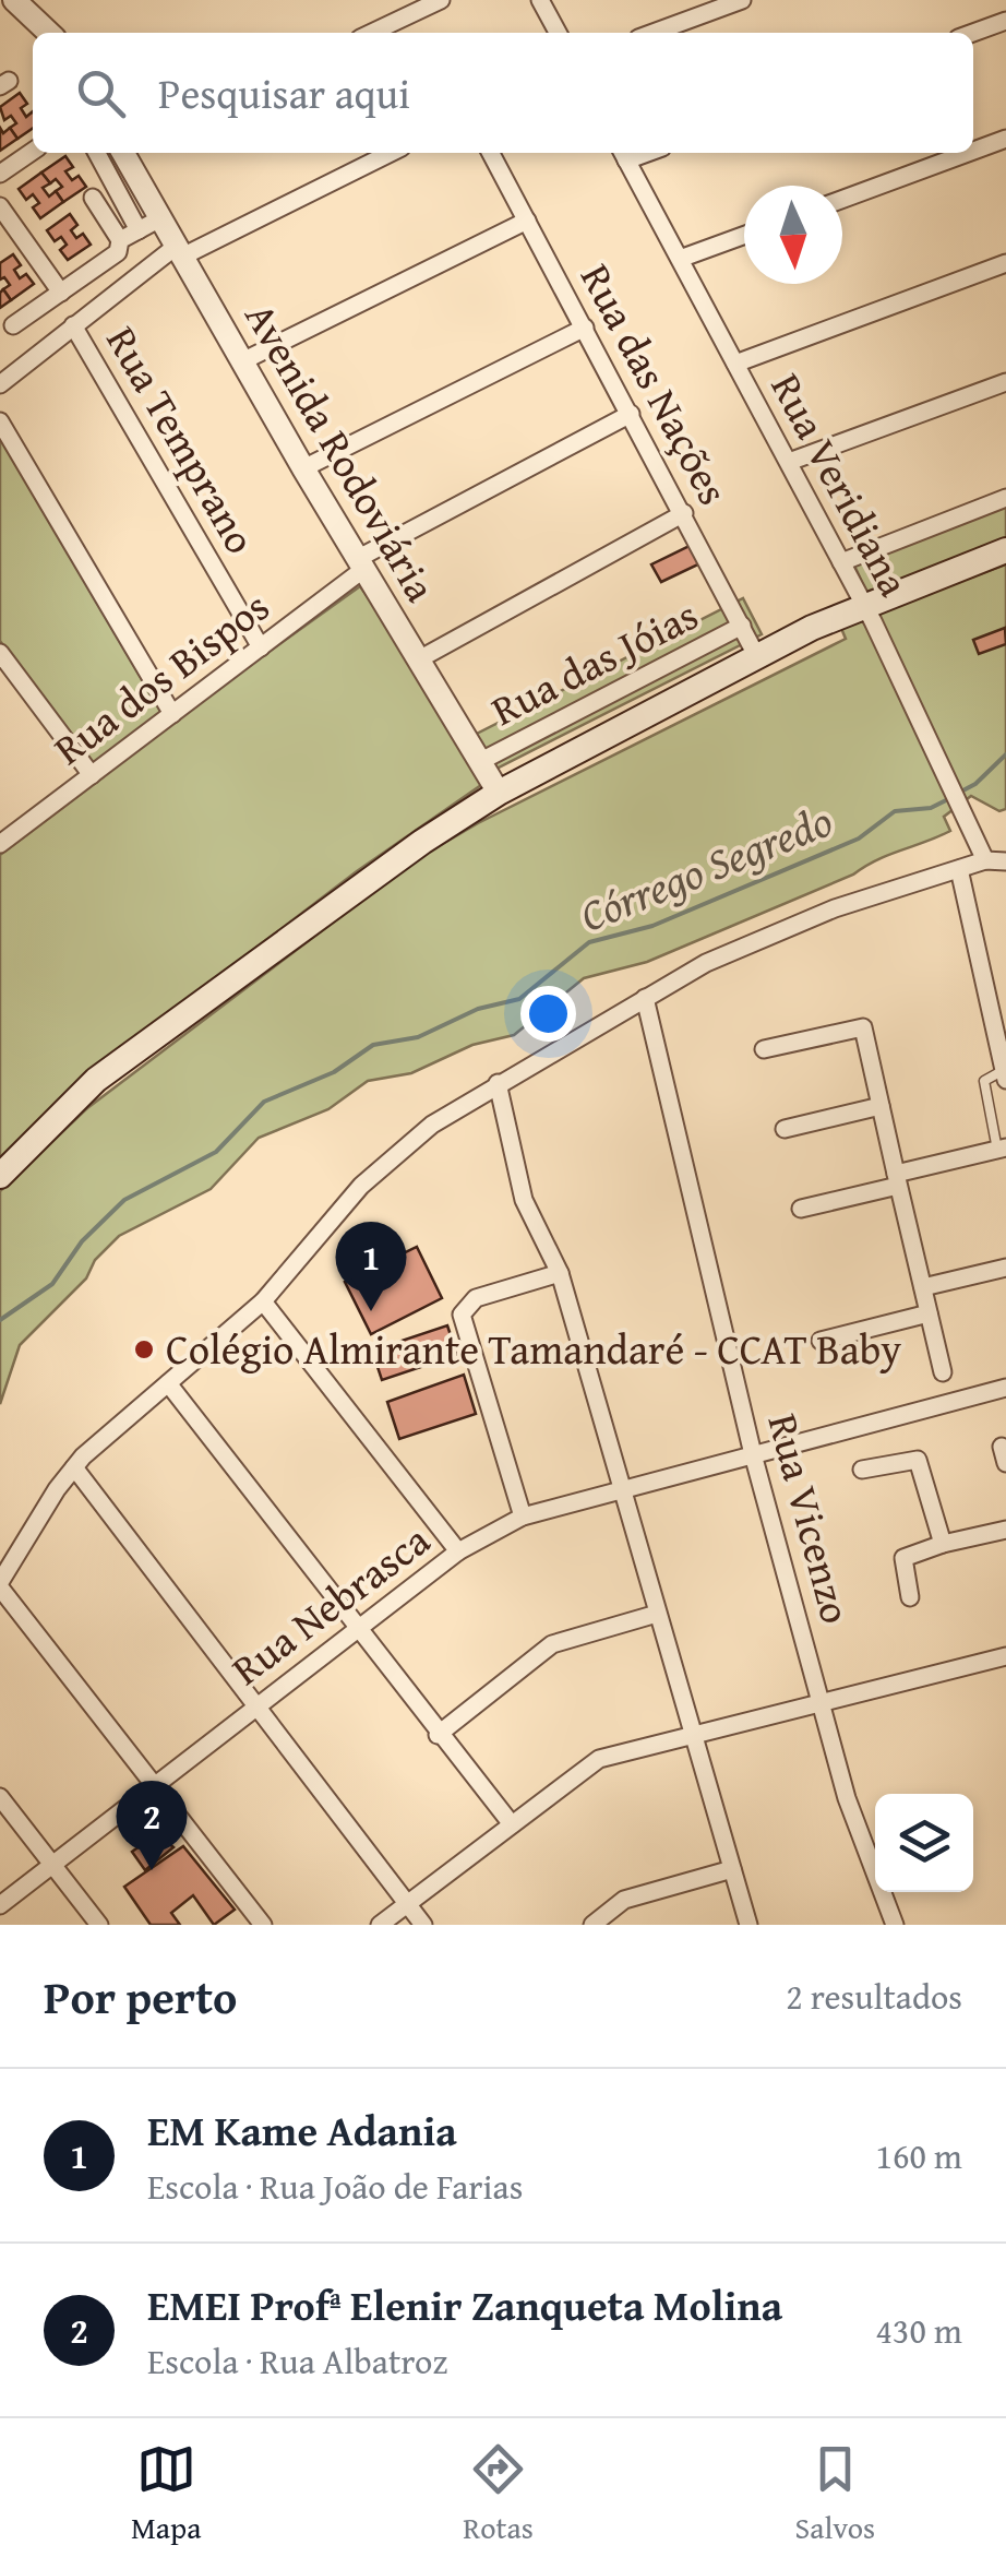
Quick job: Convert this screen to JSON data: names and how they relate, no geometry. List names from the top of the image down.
{
  "streets": {
    "street": [
      "Rua das Nações",
      "Rua Temprano",
      "Avenida Rodoviária",
      "Rua Veridiana",
      "Rua das Jóias",
      "Rua dos Bispos",
      "Rua Vicenzo",
      "Rua Nebrasca"
    ]
  },
  "crossings": [
    ["Rua das Nações", "Rua das Jóias"],
    ["Rua das Nações", "Rua dos Bispos"],
    ["Rua Temprano", "Rua dos Bispos"],
    ["Avenida Rodoviária", "Rua das Jóias"],
    ["Avenida Rodoviária", "Rua dos Bispos"],
    ["Rua Vicenzo", "Rua Nebrasca"]
  ],
  "water": ["Córrego Segredo"],
  "places": ["Colégio Almirante Tamandaré - CCAT Baby"],
  "north": "bottom",
  "page": {
    "search": "Pesquisar aqui",
    "pins": ["1", "2"],
    "heading": ["Por perto", "2 resultados"],
    "list": [
      {
        "mark": "1",
        "name": "EM Kame Adania",
        "note": "Escola · Rua João de Farias",
        "value": "160 m"
      },
      {
        "mark": "2",
        "name": "EMEI Profª Elenir Zanqueta Molina",
        "note": "Escola · Rua Albatroz",
        "value": "430 m"
      }
    ],
    "nav": ["Mapa", "Rotas", "Salvos"]
  }
}
